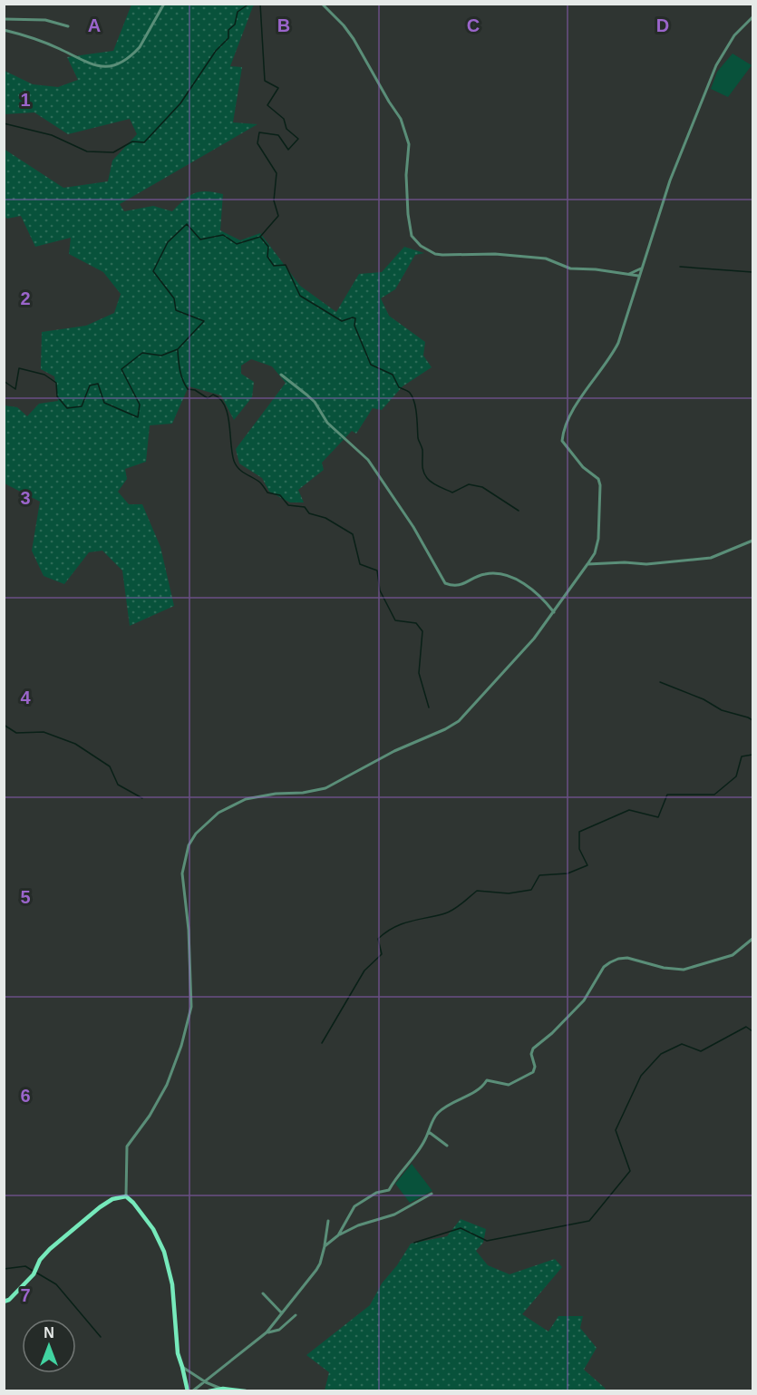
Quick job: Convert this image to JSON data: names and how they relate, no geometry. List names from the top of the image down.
{
  "north": "top",
  "grid": {
    "columns": [
      "A",
      "B",
      "C",
      "D"
    ],
    "rows": [
      "1",
      "2",
      "3",
      "4",
      "5",
      "6",
      "7"
    ]
  }
}
